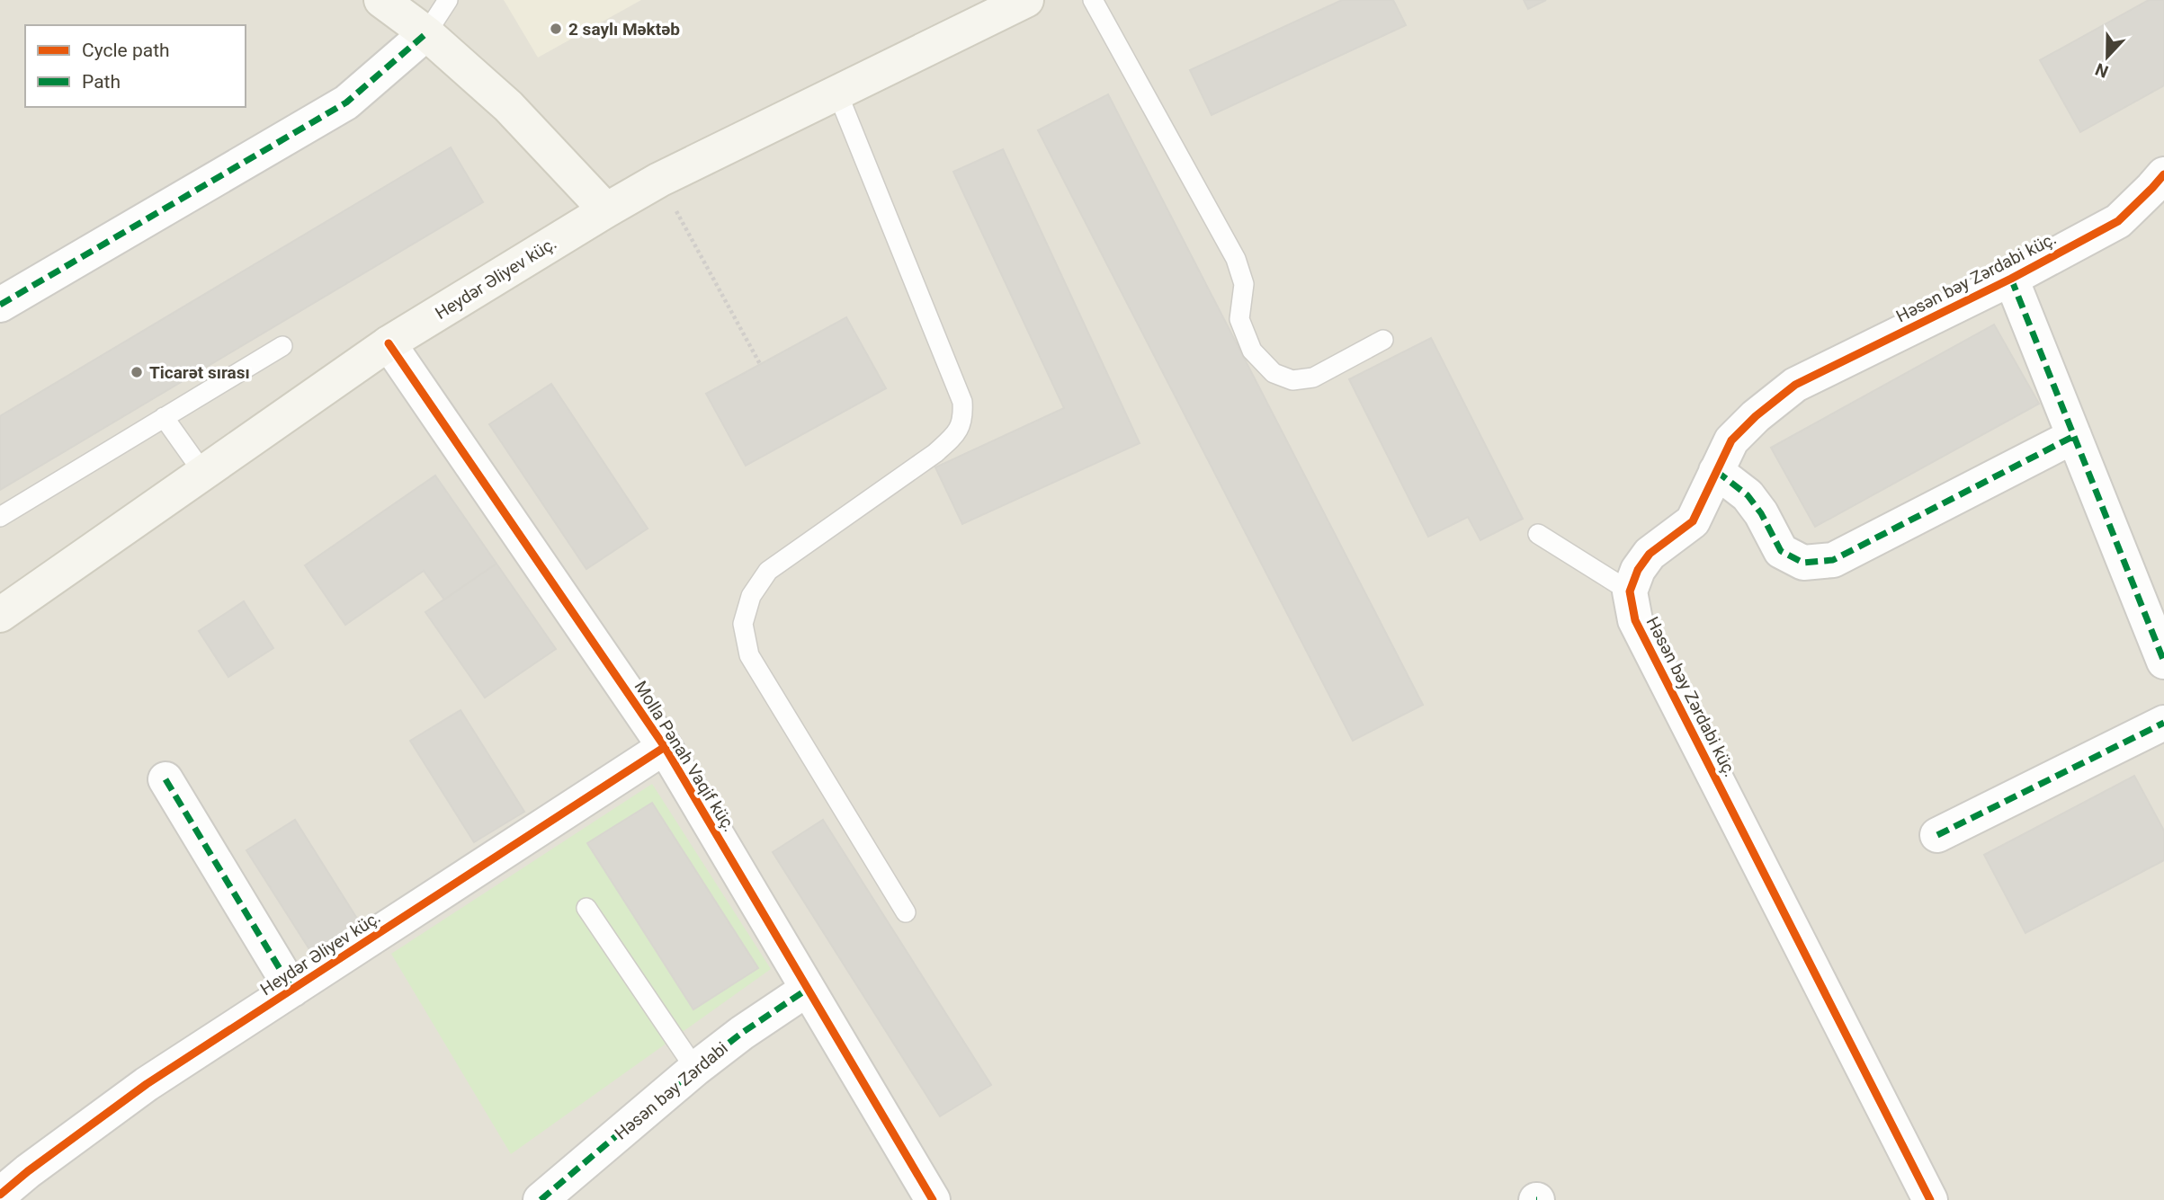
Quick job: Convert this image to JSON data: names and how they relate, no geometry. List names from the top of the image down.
{
  "streets": {
    "main road": ["Heydər Əliyev küç."],
    "street": ["Həsən bəy Zərdabi küç.", "Molla Pənah Vaqif küç.", "Həsən bəy Zərdabi"]
  },
  "crossings": [
    ["Heydər Əliyev küç.", "Molla Pənah Vaqif küç."],
    ["Molla Pənah Vaqif küç.", "Həsən bəy Zərdabi"]
  ],
  "places": ["2 saylı Məktəb", "Ticarət sırası"],
  "legend": ["Cycle path", "Path"],
  "north": "bottom"
}
